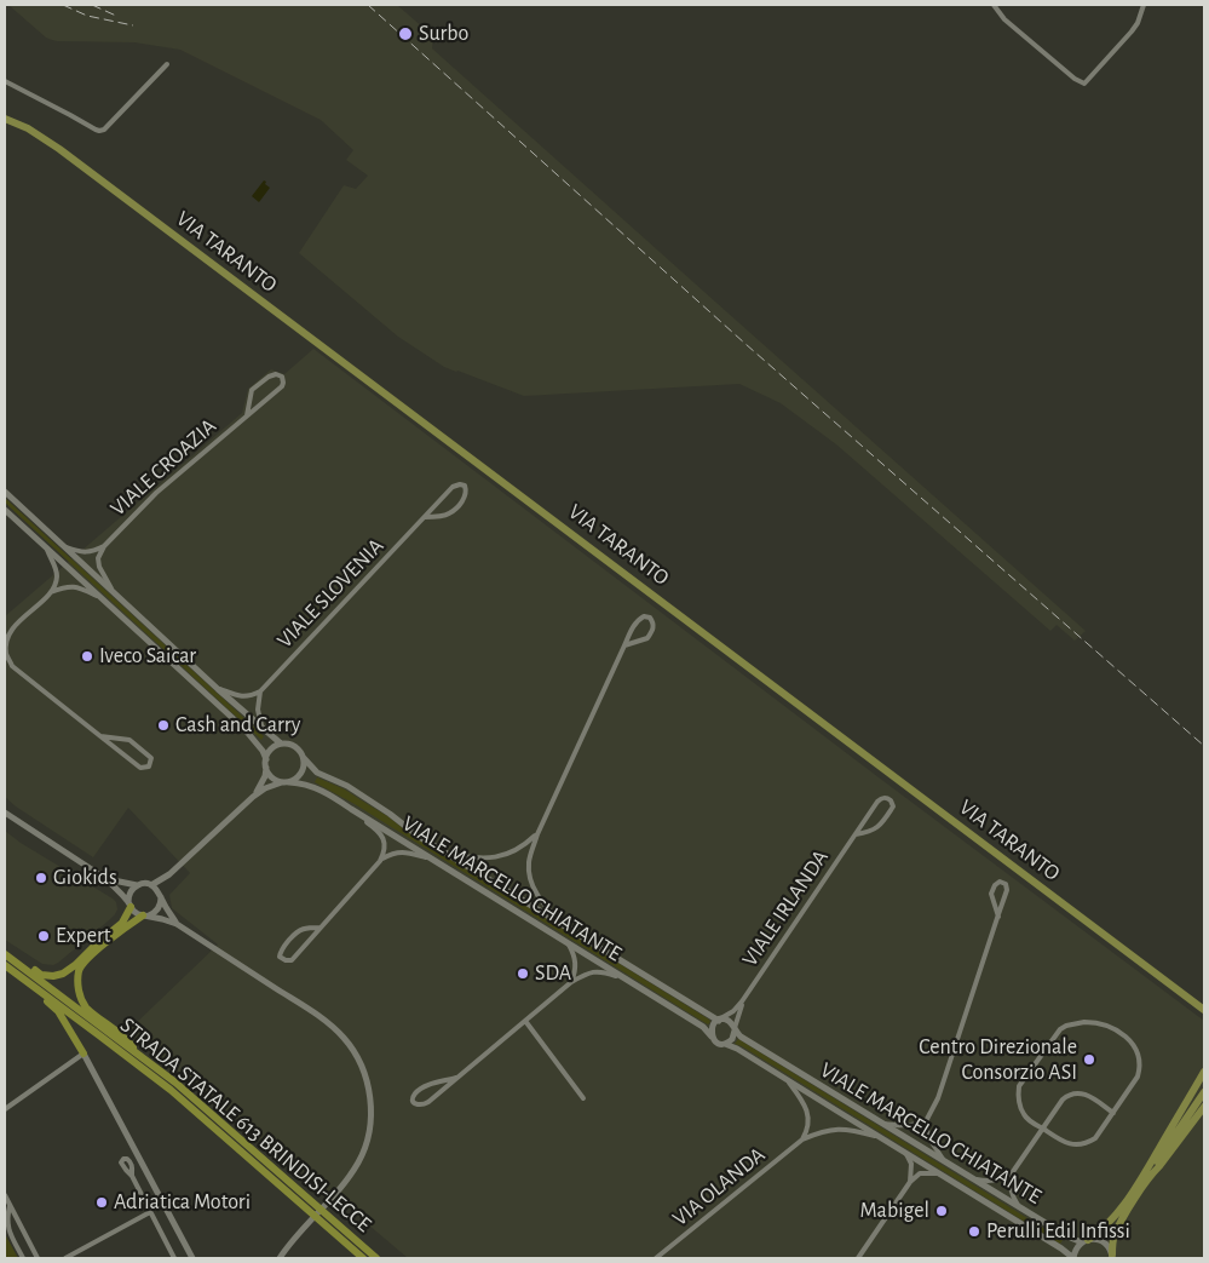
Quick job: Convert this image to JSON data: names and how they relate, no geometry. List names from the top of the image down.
{
  "streets": {
    "highway": ["STRADA STATALE 613 BRINDISI-LECCE"],
    "main road": ["VIA TARANTO"],
    "street": [
      "VIALE CROAZIA",
      "VIALE SLOVENIA",
      "VIALE MARCELLO CHIATANTE",
      "VIALE IRLANDA",
      "VIA OLANDA"
    ]
  },
  "crossings": [
    ["VIALE CROAZIA", "VIALE MARCELLO CHIATANTE"],
    ["VIALE MARCELLO CHIATANTE", "VIALE IRLANDA"],
    ["VIALE MARCELLO CHIATANTE", "VIA OLANDA"]
  ],
  "places": [
    "Surbo",
    "Iveco Saicar",
    "Cash and Carry",
    "Giokids",
    "Expert",
    "SDA",
    "Centro Direzionale Consorzio ASI",
    "Adriatica Motori",
    "Mabigel",
    "Perulli Edil Infissi"
  ]
}
